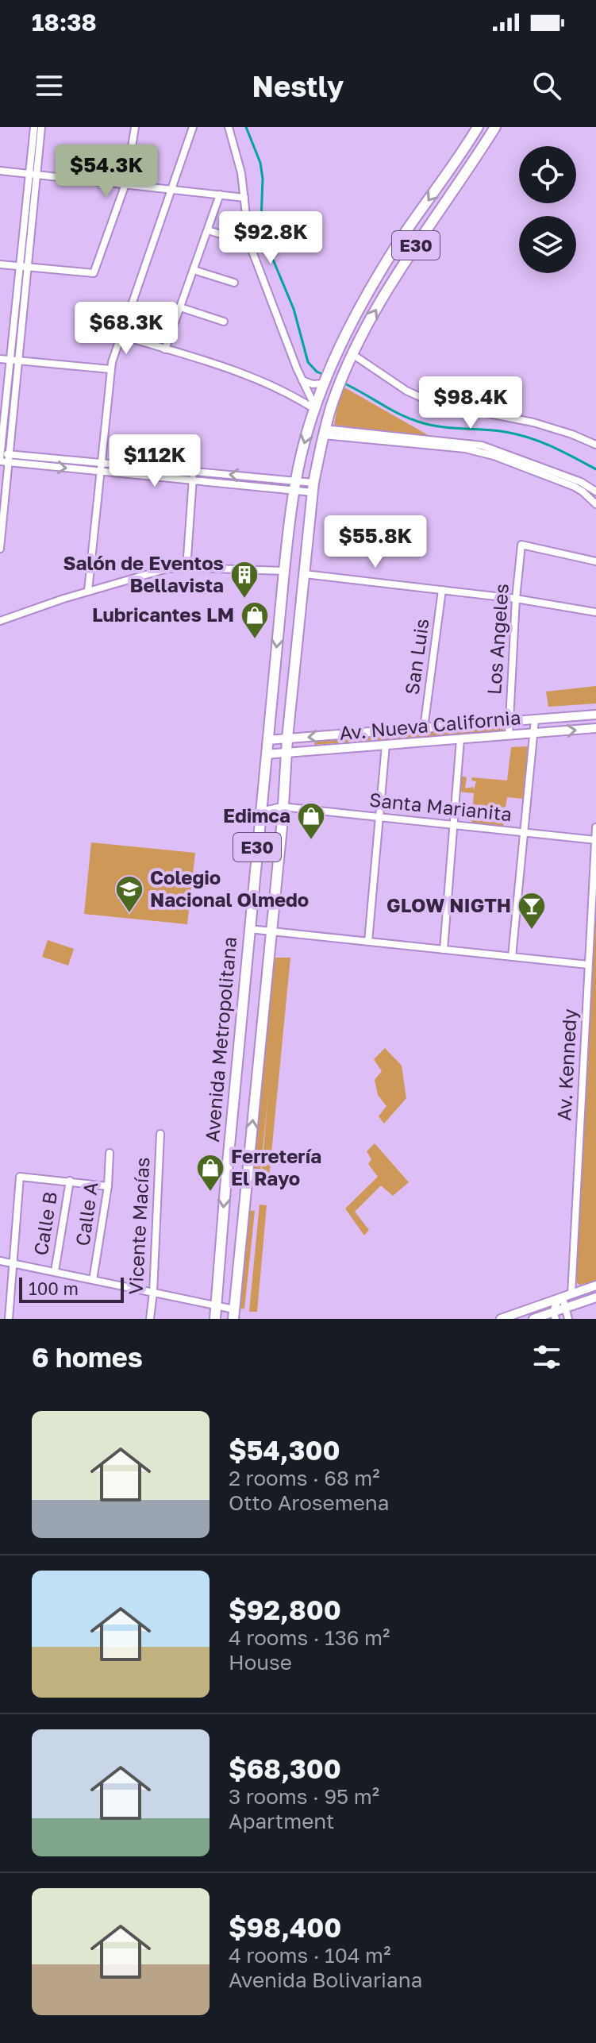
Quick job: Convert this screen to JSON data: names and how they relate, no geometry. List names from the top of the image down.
{
  "streets": {
    "highway": ["E30", "Avenida Metropolitana"],
    "street": [
      "Los Angeles",
      "San Luis",
      "Av. Nueva California",
      "Santa Marianita",
      "Av. Kennedy",
      "Calle A",
      "Calle B",
      "Vicente Macías"
    ]
  },
  "crossings": [
    ["E30", "Av. Nueva California"],
    ["E30", "Santa Marianita"],
    ["E30", "Avenida Metropolitana"],
    ["Los Angeles", "Av. Nueva California"],
    ["San Luis", "Av. Nueva California"],
    ["Av. Nueva California", "Avenida Metropolitana"],
    ["Santa Marianita", "Avenida Metropolitana"],
    ["Santa Marianita", "Av. Kennedy"]
  ],
  "places": {
    "building": ["Salón de Eventos Bellavista"],
    "shop": ["Lubricantes LM", "Edimca", "Ferretería El Rayo"],
    "school or university": ["Colegio Nacional Olmedo"],
    "bar": ["GLOW NIGTH"]
  },
  "scale_bar": "100 m",
  "page": {
    "status": "18:38",
    "header": "Nestly",
    "price": [
      "$54.3K",
      "$92.8K",
      "$68.3K",
      "$98.4K",
      "$112K",
      "$55.8K"
    ],
    "scale": "100 m",
    "heading": "6 homes",
    "list": [
      {
        "name": "$54,300",
        "note": "2 rooms · 68 m² · Otto Arosemena"
      },
      {
        "name": "$92,800",
        "note": "4 rooms · 136 m² · House"
      },
      {
        "name": "$68,300",
        "note": "3 rooms · 95 m² · Apartment"
      },
      {
        "name": "$98,400",
        "note": "4 rooms · 104 m² · Avenida Bolivariana"
      }
    ]
  }
}
